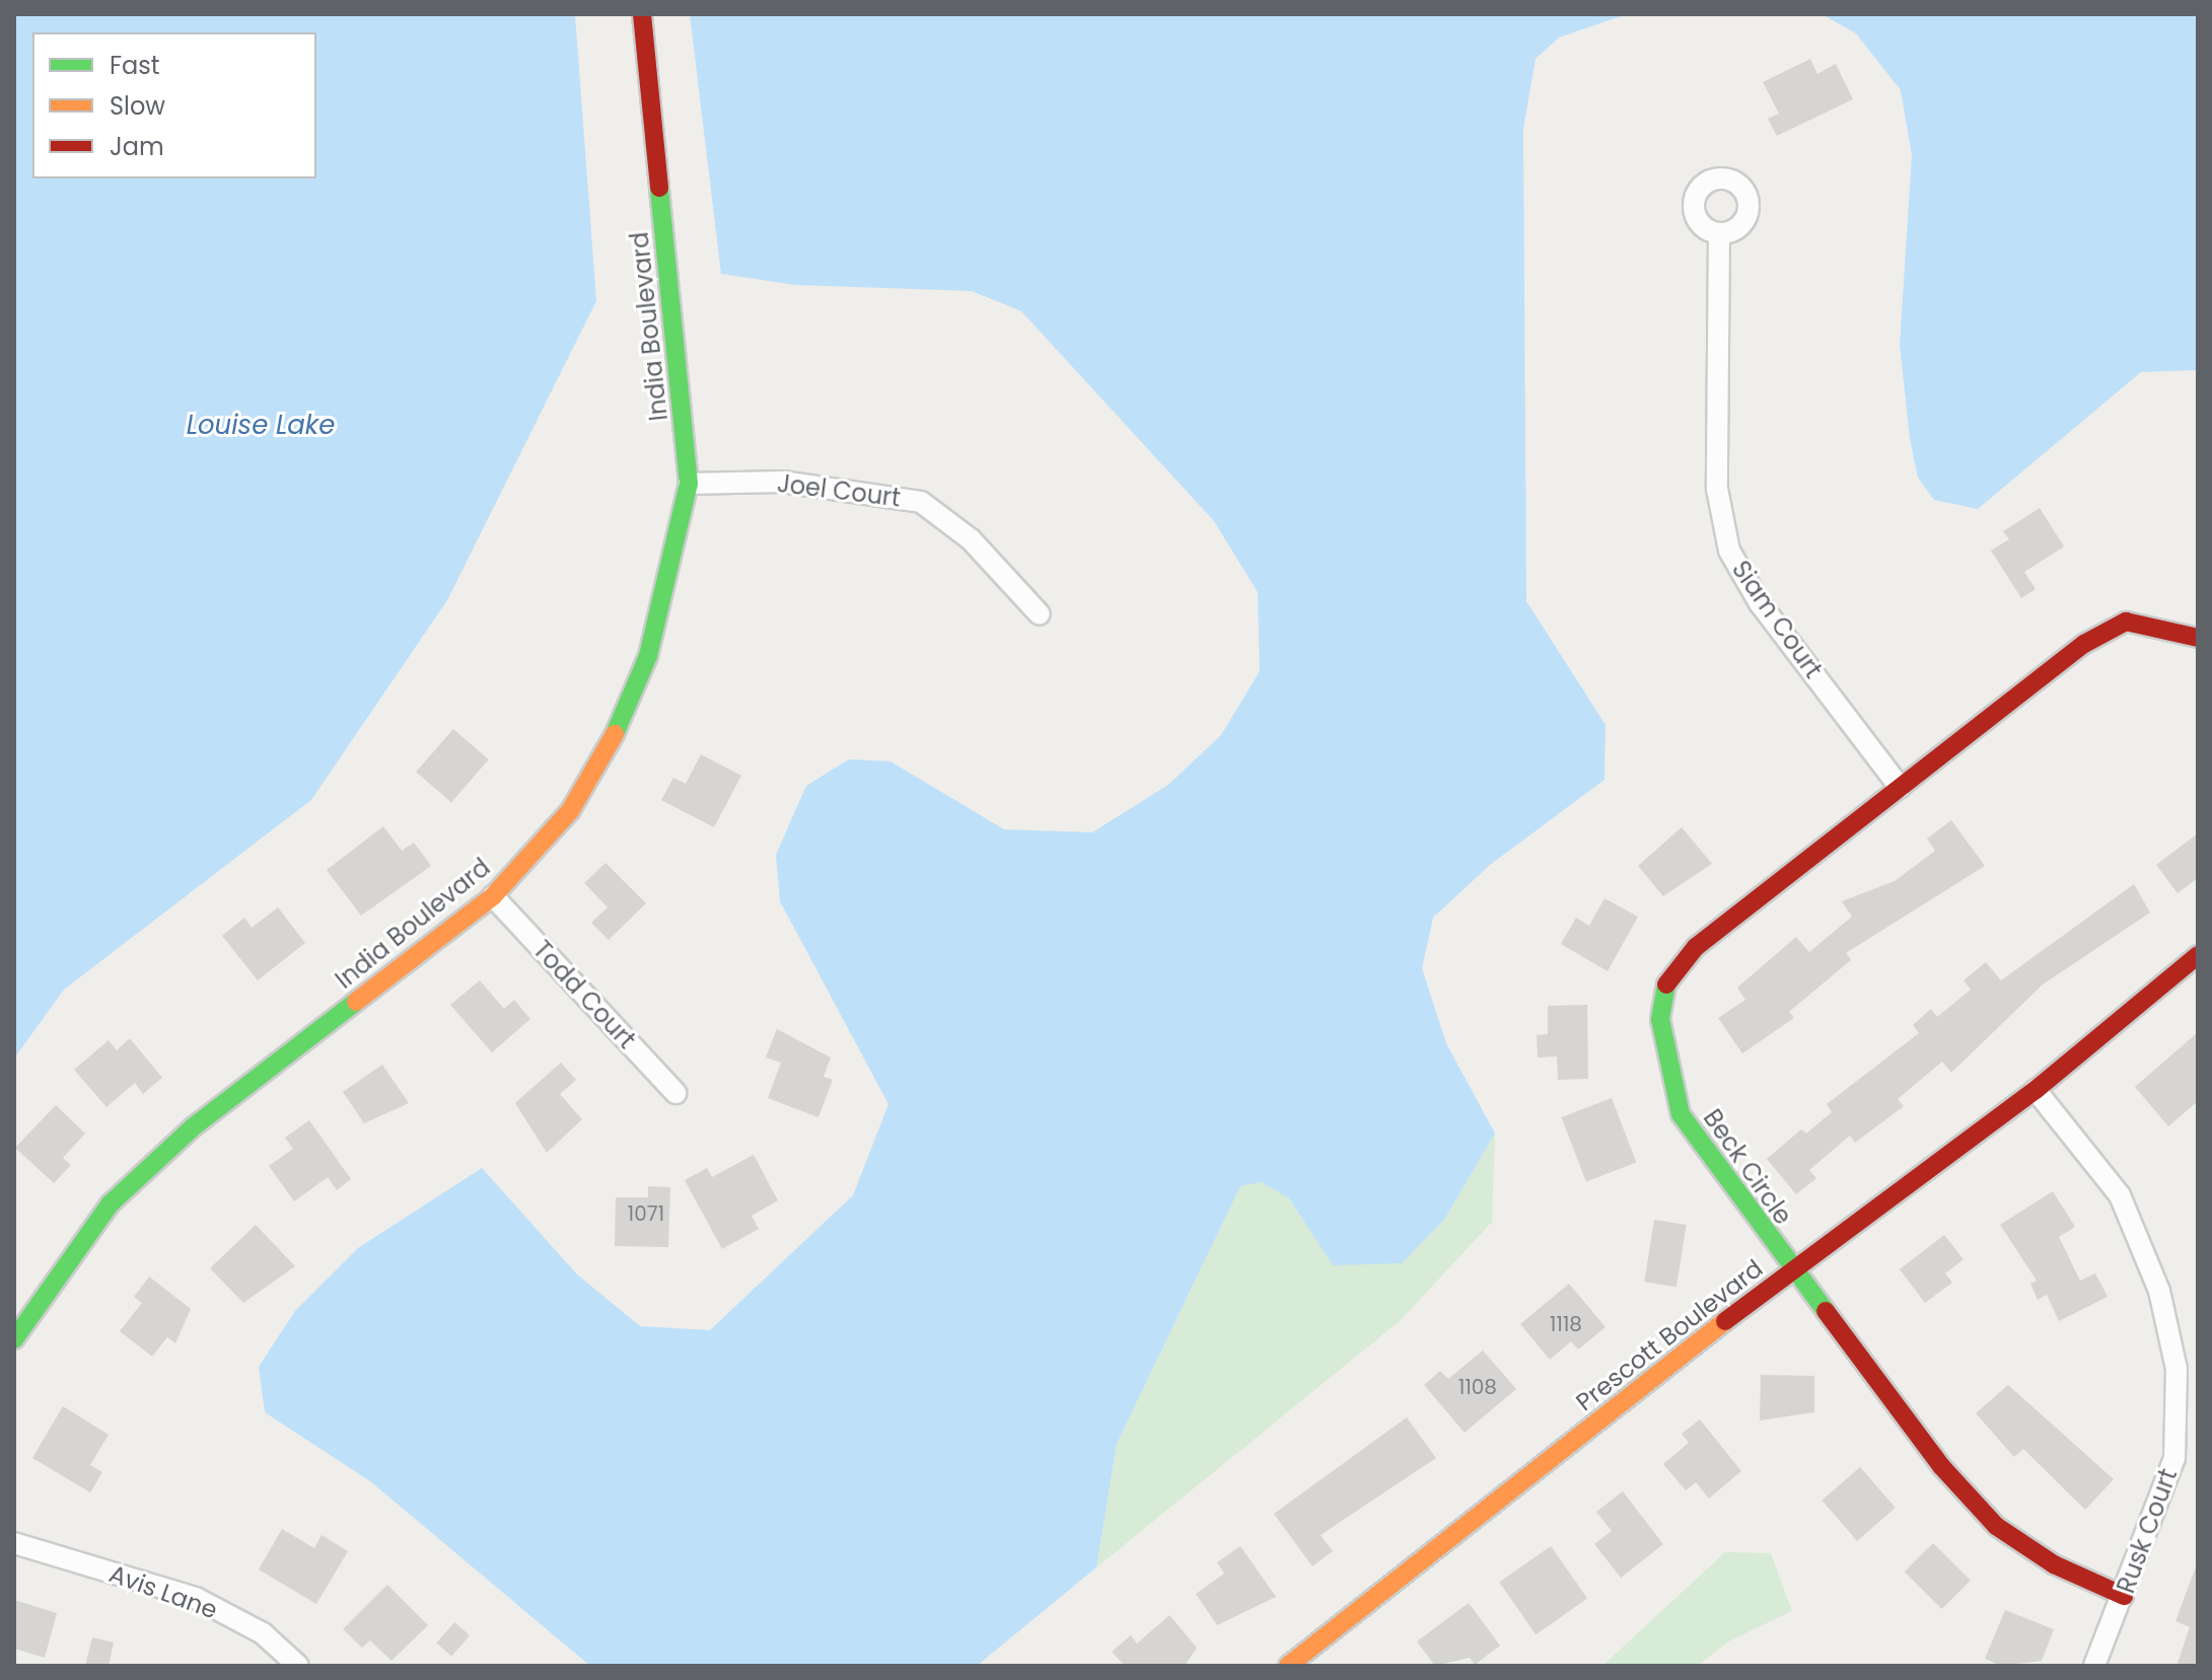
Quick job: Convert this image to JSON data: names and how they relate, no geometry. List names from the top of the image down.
{
  "streets": {
    "street": [
      "India Boulevard",
      "Joel Court",
      "Siam Court",
      "Todd Court",
      "Beck Circle",
      "Prescott Boulevard",
      "Rusk Court",
      "Avis Lane"
    ]
  },
  "crossings": [
    ["India Boulevard", "Joel Court"],
    ["India Boulevard", "Todd Court"],
    ["Siam Court", "Beck Circle"],
    ["Beck Circle", "Prescott Boulevard"],
    ["Beck Circle", "Rusk Court"],
    ["Prescott Boulevard", "Rusk Court"]
  ],
  "water": ["Louise Lake"],
  "house_numbers": ["1071", "1118", "1108"],
  "legend": ["Fast", "Slow", "Jam"]
}
